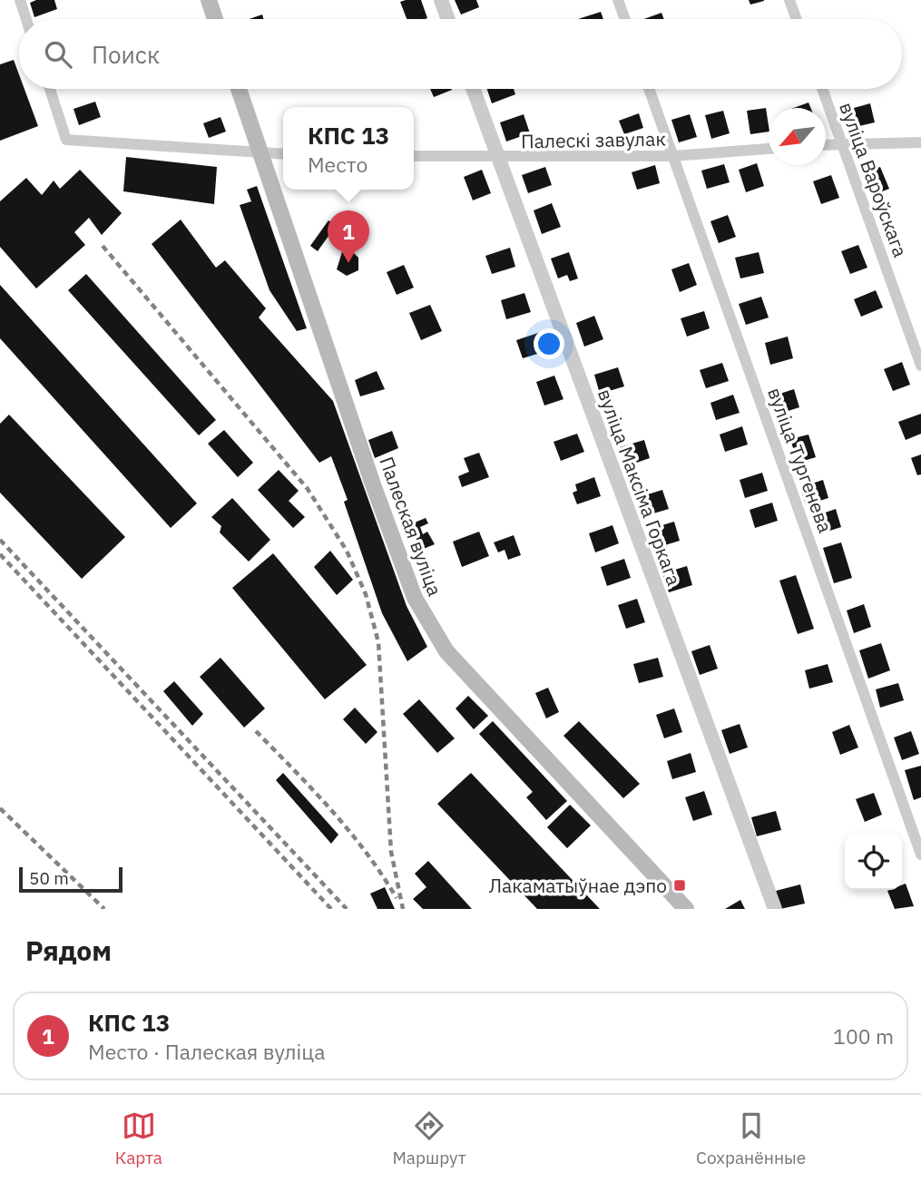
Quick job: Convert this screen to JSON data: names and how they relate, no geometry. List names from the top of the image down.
{
  "streets": {
    "main road": ["Палеская вуліца"],
    "street": [
      "Палескі завулак",
      "вуліца Вароўскага",
      "вуліца Тургенева",
      "вуліца Максіма Горкага"
    ]
  },
  "crossings": [
    ["Палескі завулак", "вуліца Тургенева"],
    ["Палескі завулак", "вуліца Максіма Горкага"]
  ],
  "places": {
    "transit": ["Лакаматыўнае дэпо"]
  },
  "scale_bar": "50 m",
  "north": "bottom left",
  "page": {
    "search": "Поиск",
    "popup": ["КПС 13", "Место"],
    "pins": "1",
    "scale": "50 m",
    "heading": "Рядом",
    "list": [
      {
        "mark": "1",
        "name": "КПС 13",
        "note": "Место · Палеская вуліца",
        "value": "100 m"
      }
    ],
    "nav": ["Карта", "Маршрут", "Сохранённые"]
  }
}
